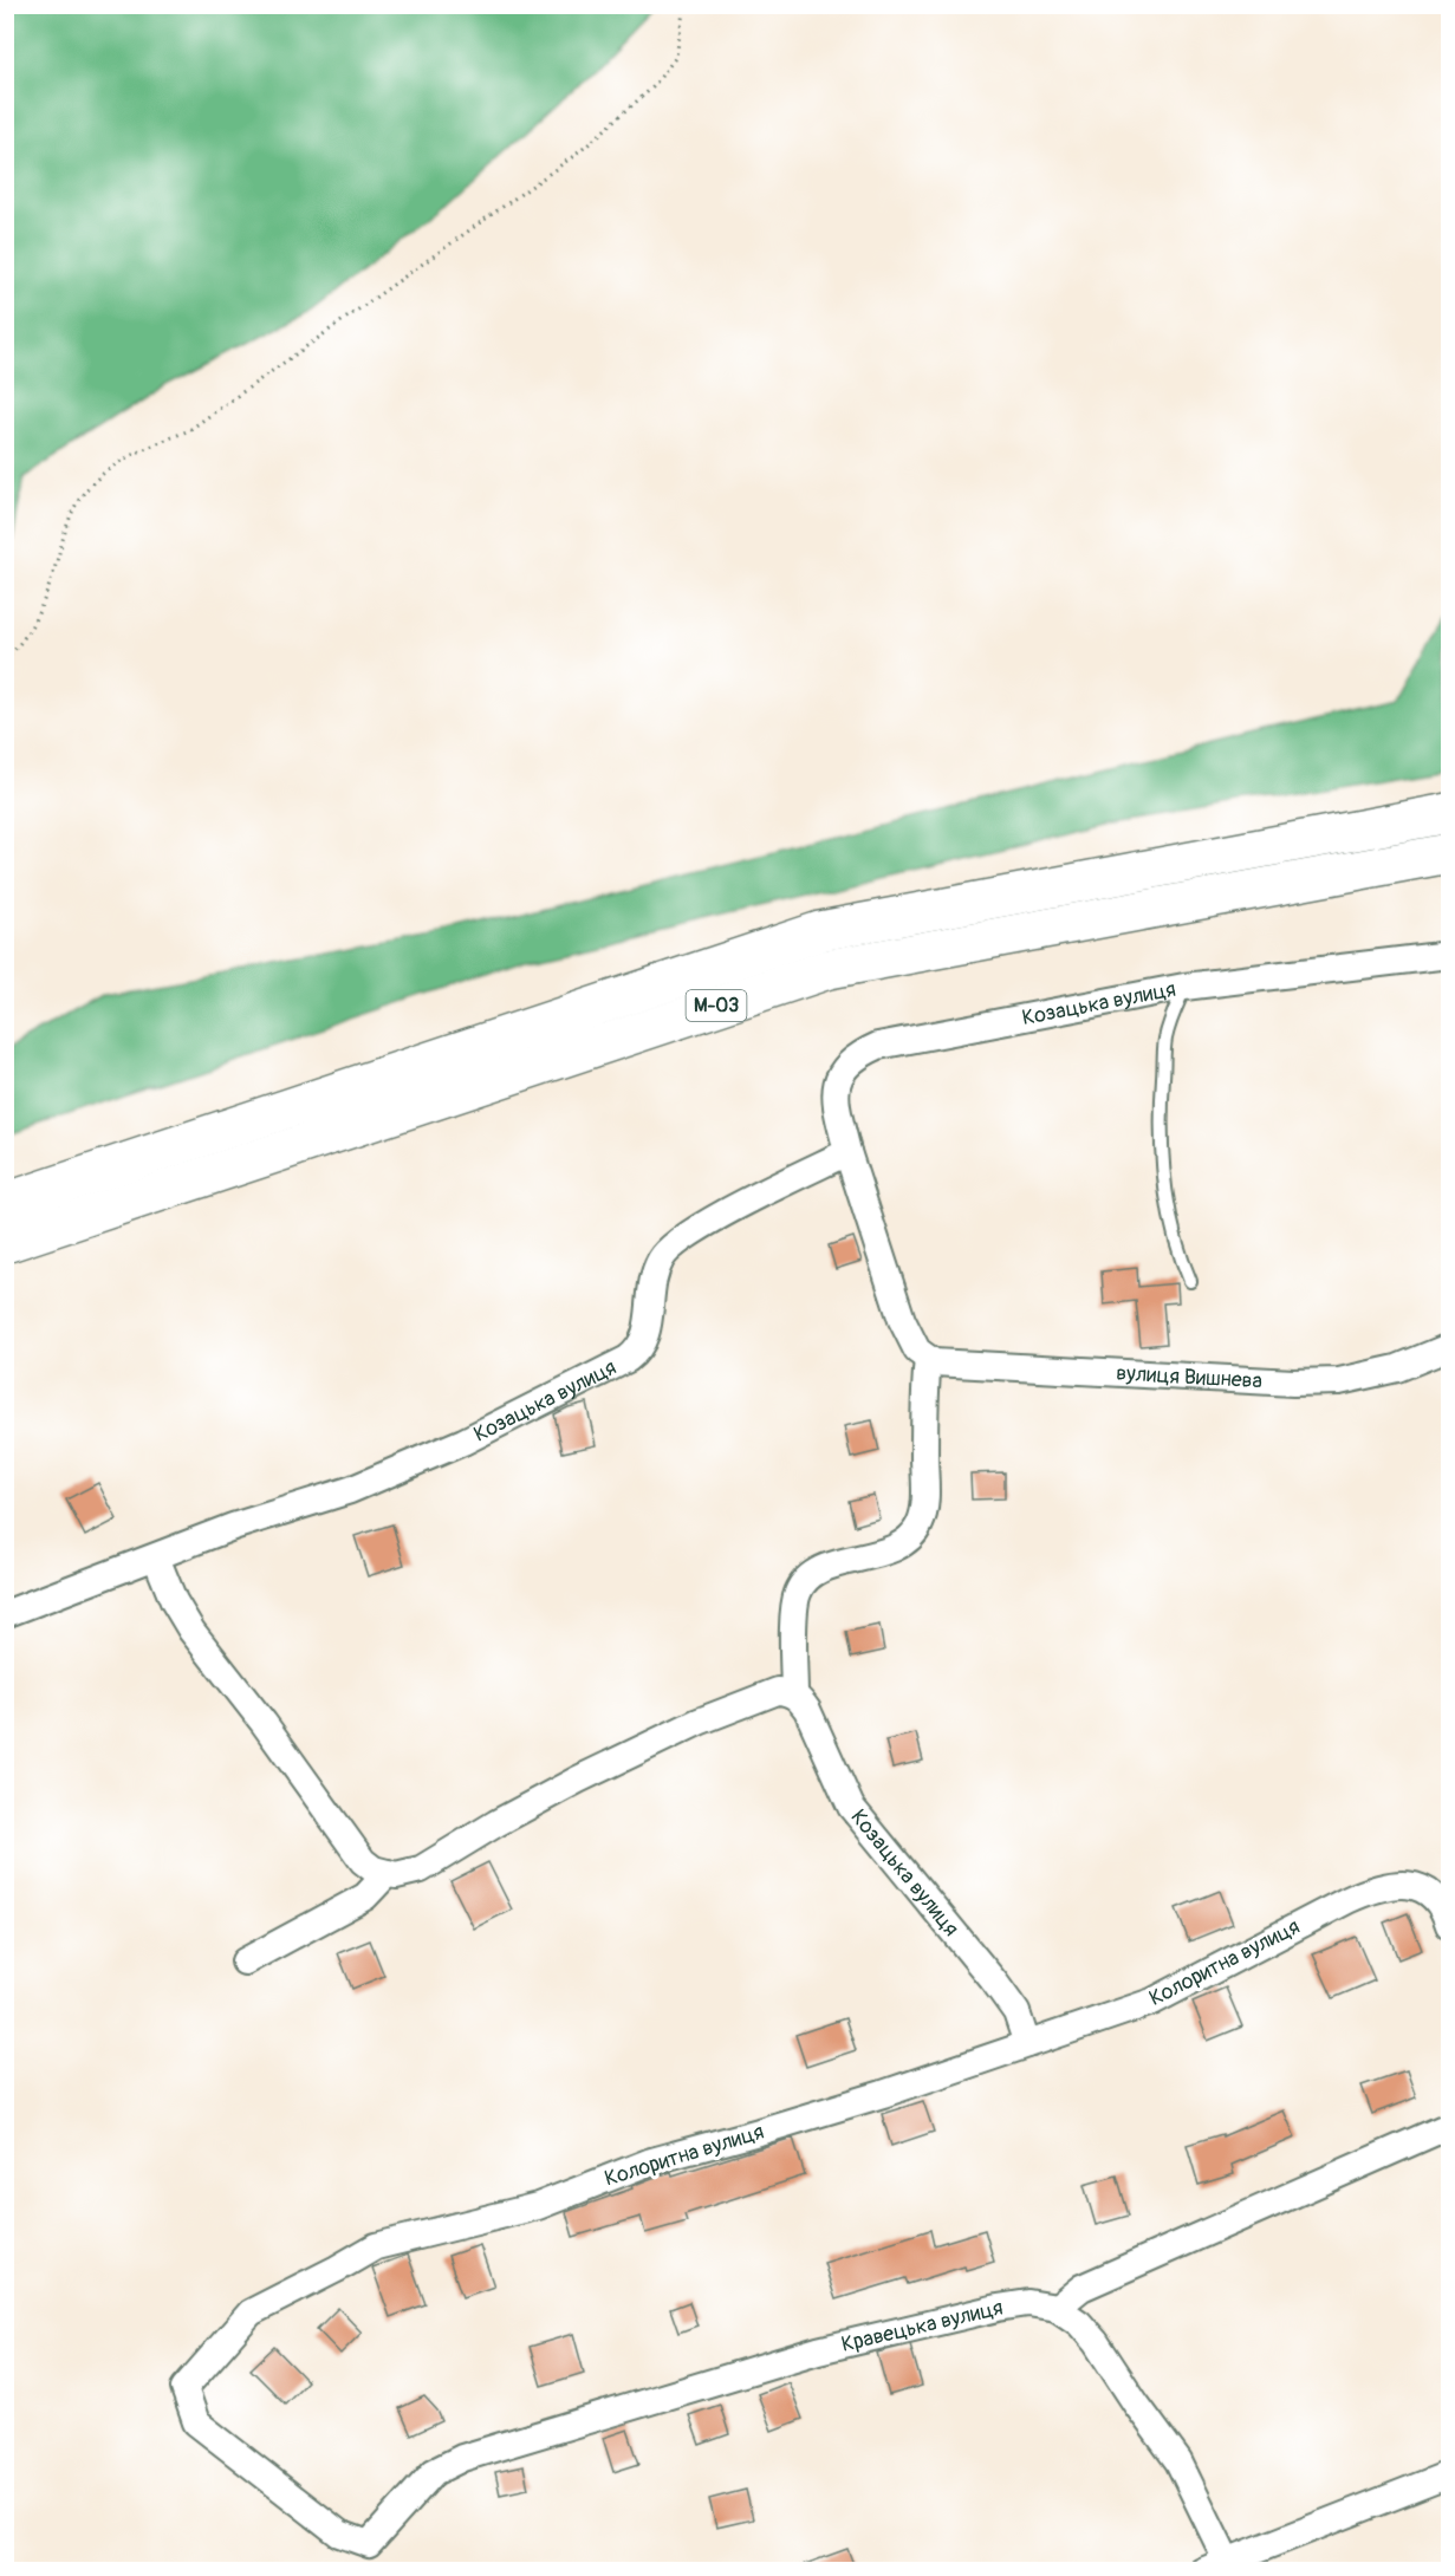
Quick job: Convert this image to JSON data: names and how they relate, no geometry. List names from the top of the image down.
{
  "streets": {
    "highway": ["М-03"],
    "street": [
      "Козацька вулиця",
      "вулиця Вишнева",
      "Колоритна вулиця",
      "Кравецька вулиця"
    ]
  },
  "crossings": [
    ["Козацька вулиця", "вулиця Вишнева"],
    ["Козацька вулиця", "Колоритна вулиця"],
    ["Колоритна вулиця", "Кравецька вулиця"]
  ]
}
